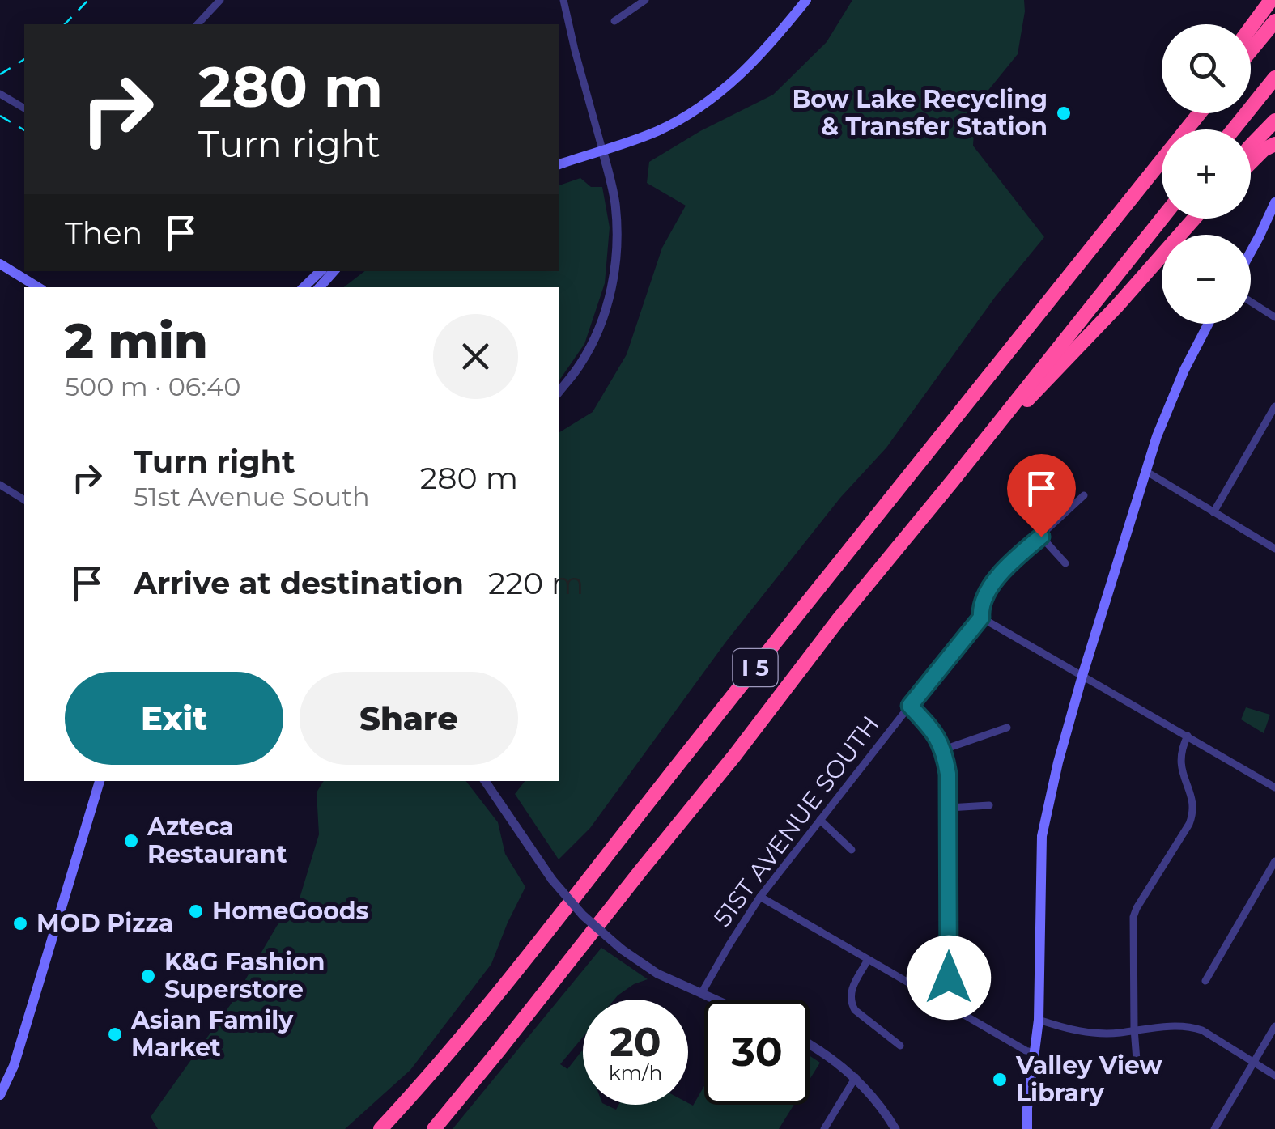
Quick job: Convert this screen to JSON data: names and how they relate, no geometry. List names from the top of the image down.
{
  "streets": {
    "highway": ["I 5"],
    "street": ["51ST AVENUE SOUTH"]
  },
  "places": [
    "Bow Lake Recycling & Transfer Station",
    "Azteca Restaurant",
    "HomeGoods",
    "MOD Pizza",
    "K&G Fashion Superstore",
    "Asian Family Market",
    "Valley View Library"
  ],
  "page": {
    "map_buttons": ["+", "−"],
    "turn": ["280 m", "Turn right"],
    "then": "Then",
    "heading": ["2 min", "500 m · 06:40"],
    "list": [
      {
        "name": "Turn right",
        "note": "51st Avenue South",
        "value": "280 m"
      },
      {
        "name": "Arrive at destination",
        "value": "220 m"
      }
    ],
    "buttons": ["Exit", "Share"],
    "speed": "20 km/h",
    "limit": "30"
  }
}
